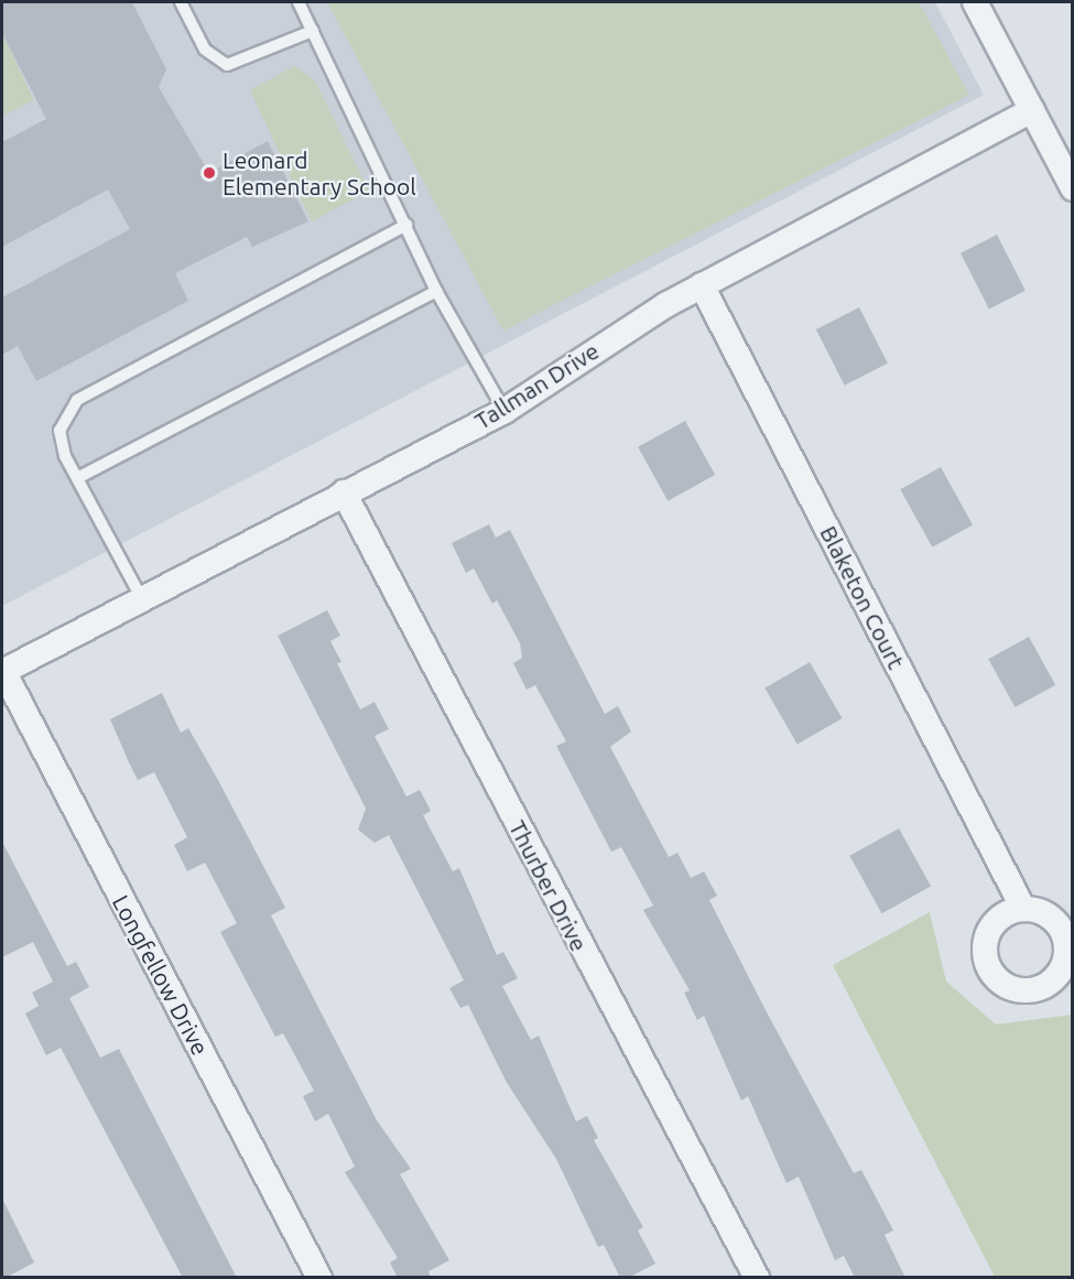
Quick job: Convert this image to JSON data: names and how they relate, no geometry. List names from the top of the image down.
{
  "streets": {
    "street": [
      "Tallman Drive",
      "Blaketon Court",
      "Thurber Drive",
      "Longfellow Drive"
    ]
  },
  "crossings": [
    ["Tallman Drive", "Blaketon Court"],
    ["Tallman Drive", "Thurber Drive"],
    ["Tallman Drive", "Longfellow Drive"]
  ],
  "places": ["Leonard Elementary School"]
}
